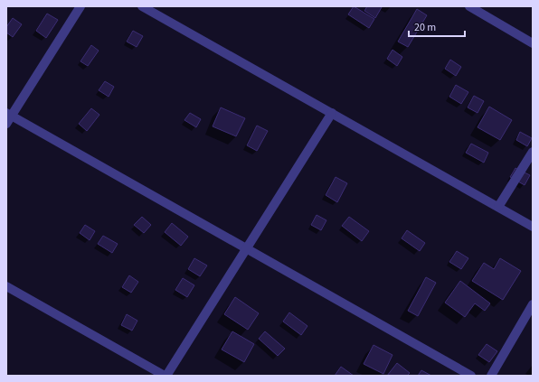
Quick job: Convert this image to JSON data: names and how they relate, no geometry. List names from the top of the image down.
{
  "scale_bar": "20 m"
}
